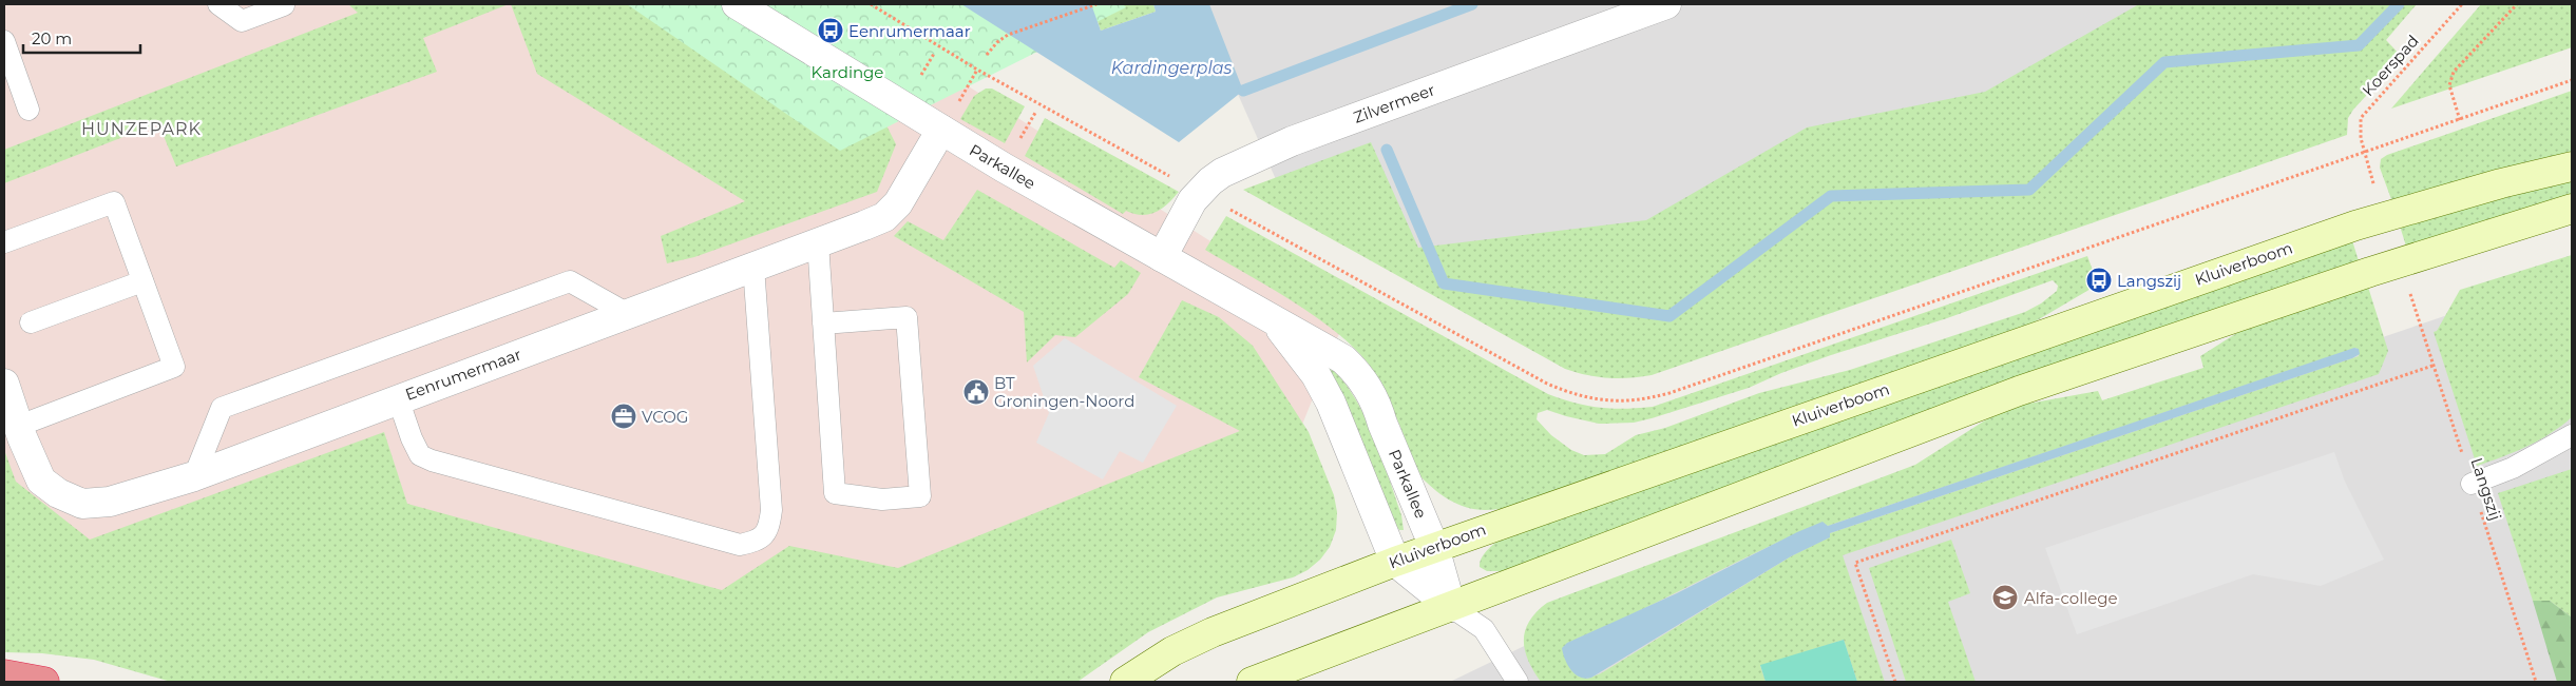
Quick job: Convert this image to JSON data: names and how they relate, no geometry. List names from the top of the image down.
{
  "streets": {
    "main road": ["Kluiverboom"],
    "street": ["Zilvermeer", "Parkallee", "Eenrumermaar"],
    "path": ["Koerspad", "Langszij"]
  },
  "crossings": [
    ["Zilvermeer", "Parkallee"],
    ["Parkallee", "Kluiverboom"],
    ["Parkallee", "Eenrumermaar"]
  ],
  "districts": ["HUNZEPARK"],
  "water": ["Kardingerplas"],
  "parks": ["Kardinge"],
  "places": {
    "bus stop": ["Eenrumermaar", "Langszij"],
    "public building": ["BT Groningen-Noord"],
    "office": ["VCOG"],
    "school or university": ["Alfa-college"]
  },
  "scale_bar": "20 m"
}
